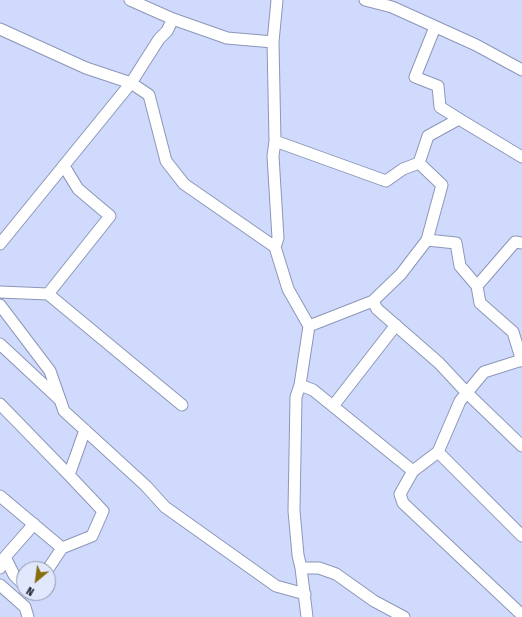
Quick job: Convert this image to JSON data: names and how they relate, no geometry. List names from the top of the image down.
{
  "north": "bottom left"
}
